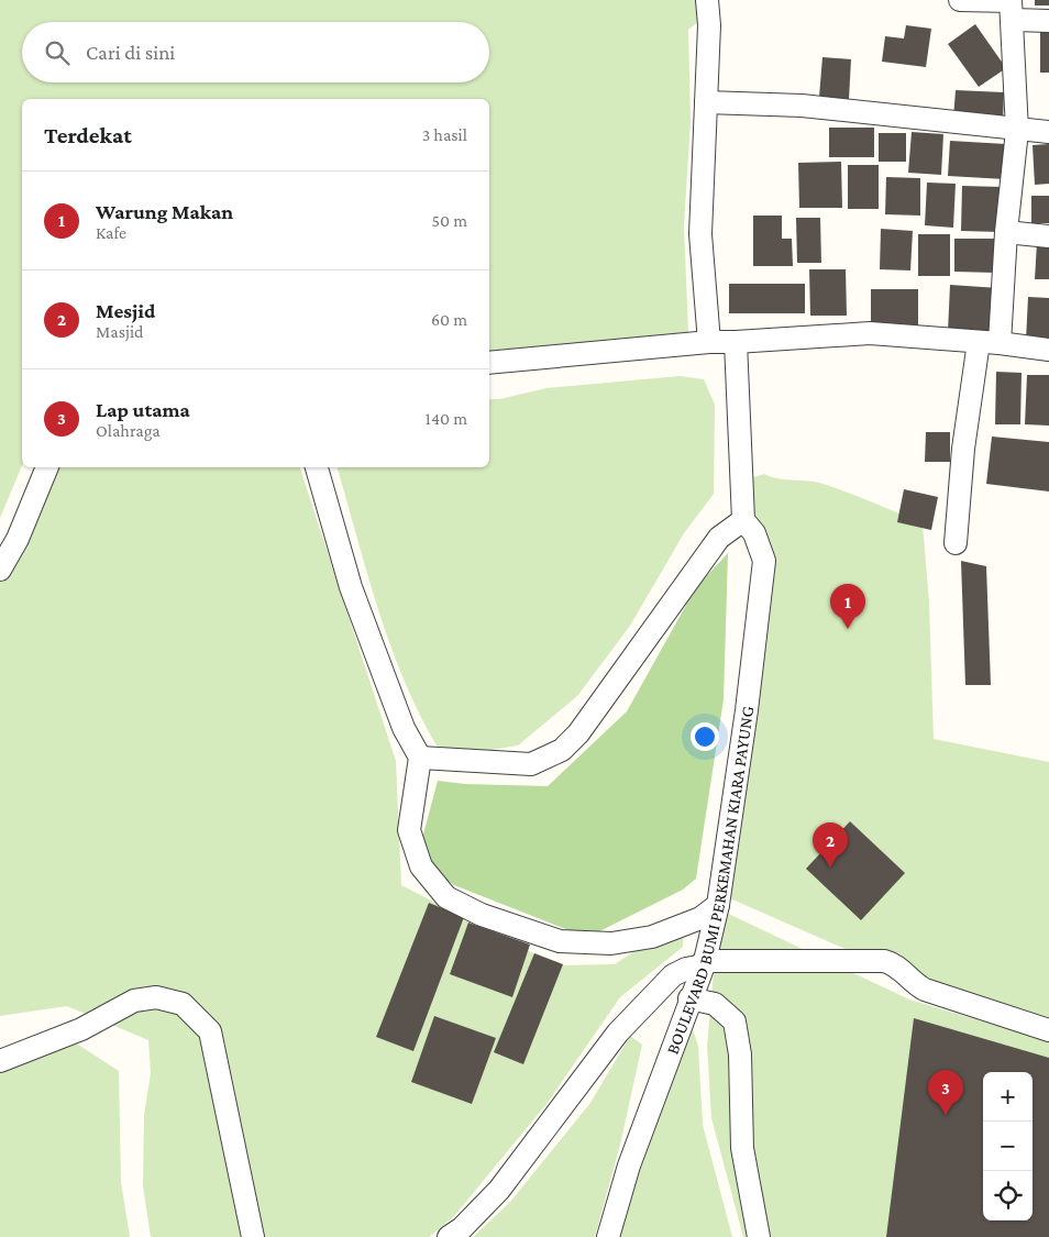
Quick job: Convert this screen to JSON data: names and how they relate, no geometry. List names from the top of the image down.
{
  "streets": {
    "street": ["BOULEVARD BUMI PERKEMAHAN KIARA PAYUNG"]
  },
  "page": {
    "search": "Cari di sini",
    "heading": ["Terdekat", "3 hasil"],
    "list": [
      {
        "mark": "1",
        "name": "Warung Makan",
        "note": "Kafe",
        "value": "50 m"
      },
      {
        "mark": "2",
        "name": "Mesjid",
        "note": "Masjid",
        "value": "60 m"
      },
      {
        "mark": "3",
        "name": "Lap utama",
        "note": "Olahraga",
        "value": "140 m"
      }
    ],
    "pins": ["1", "2", "3"],
    "map_buttons": ["+", "−"]
  }
}
